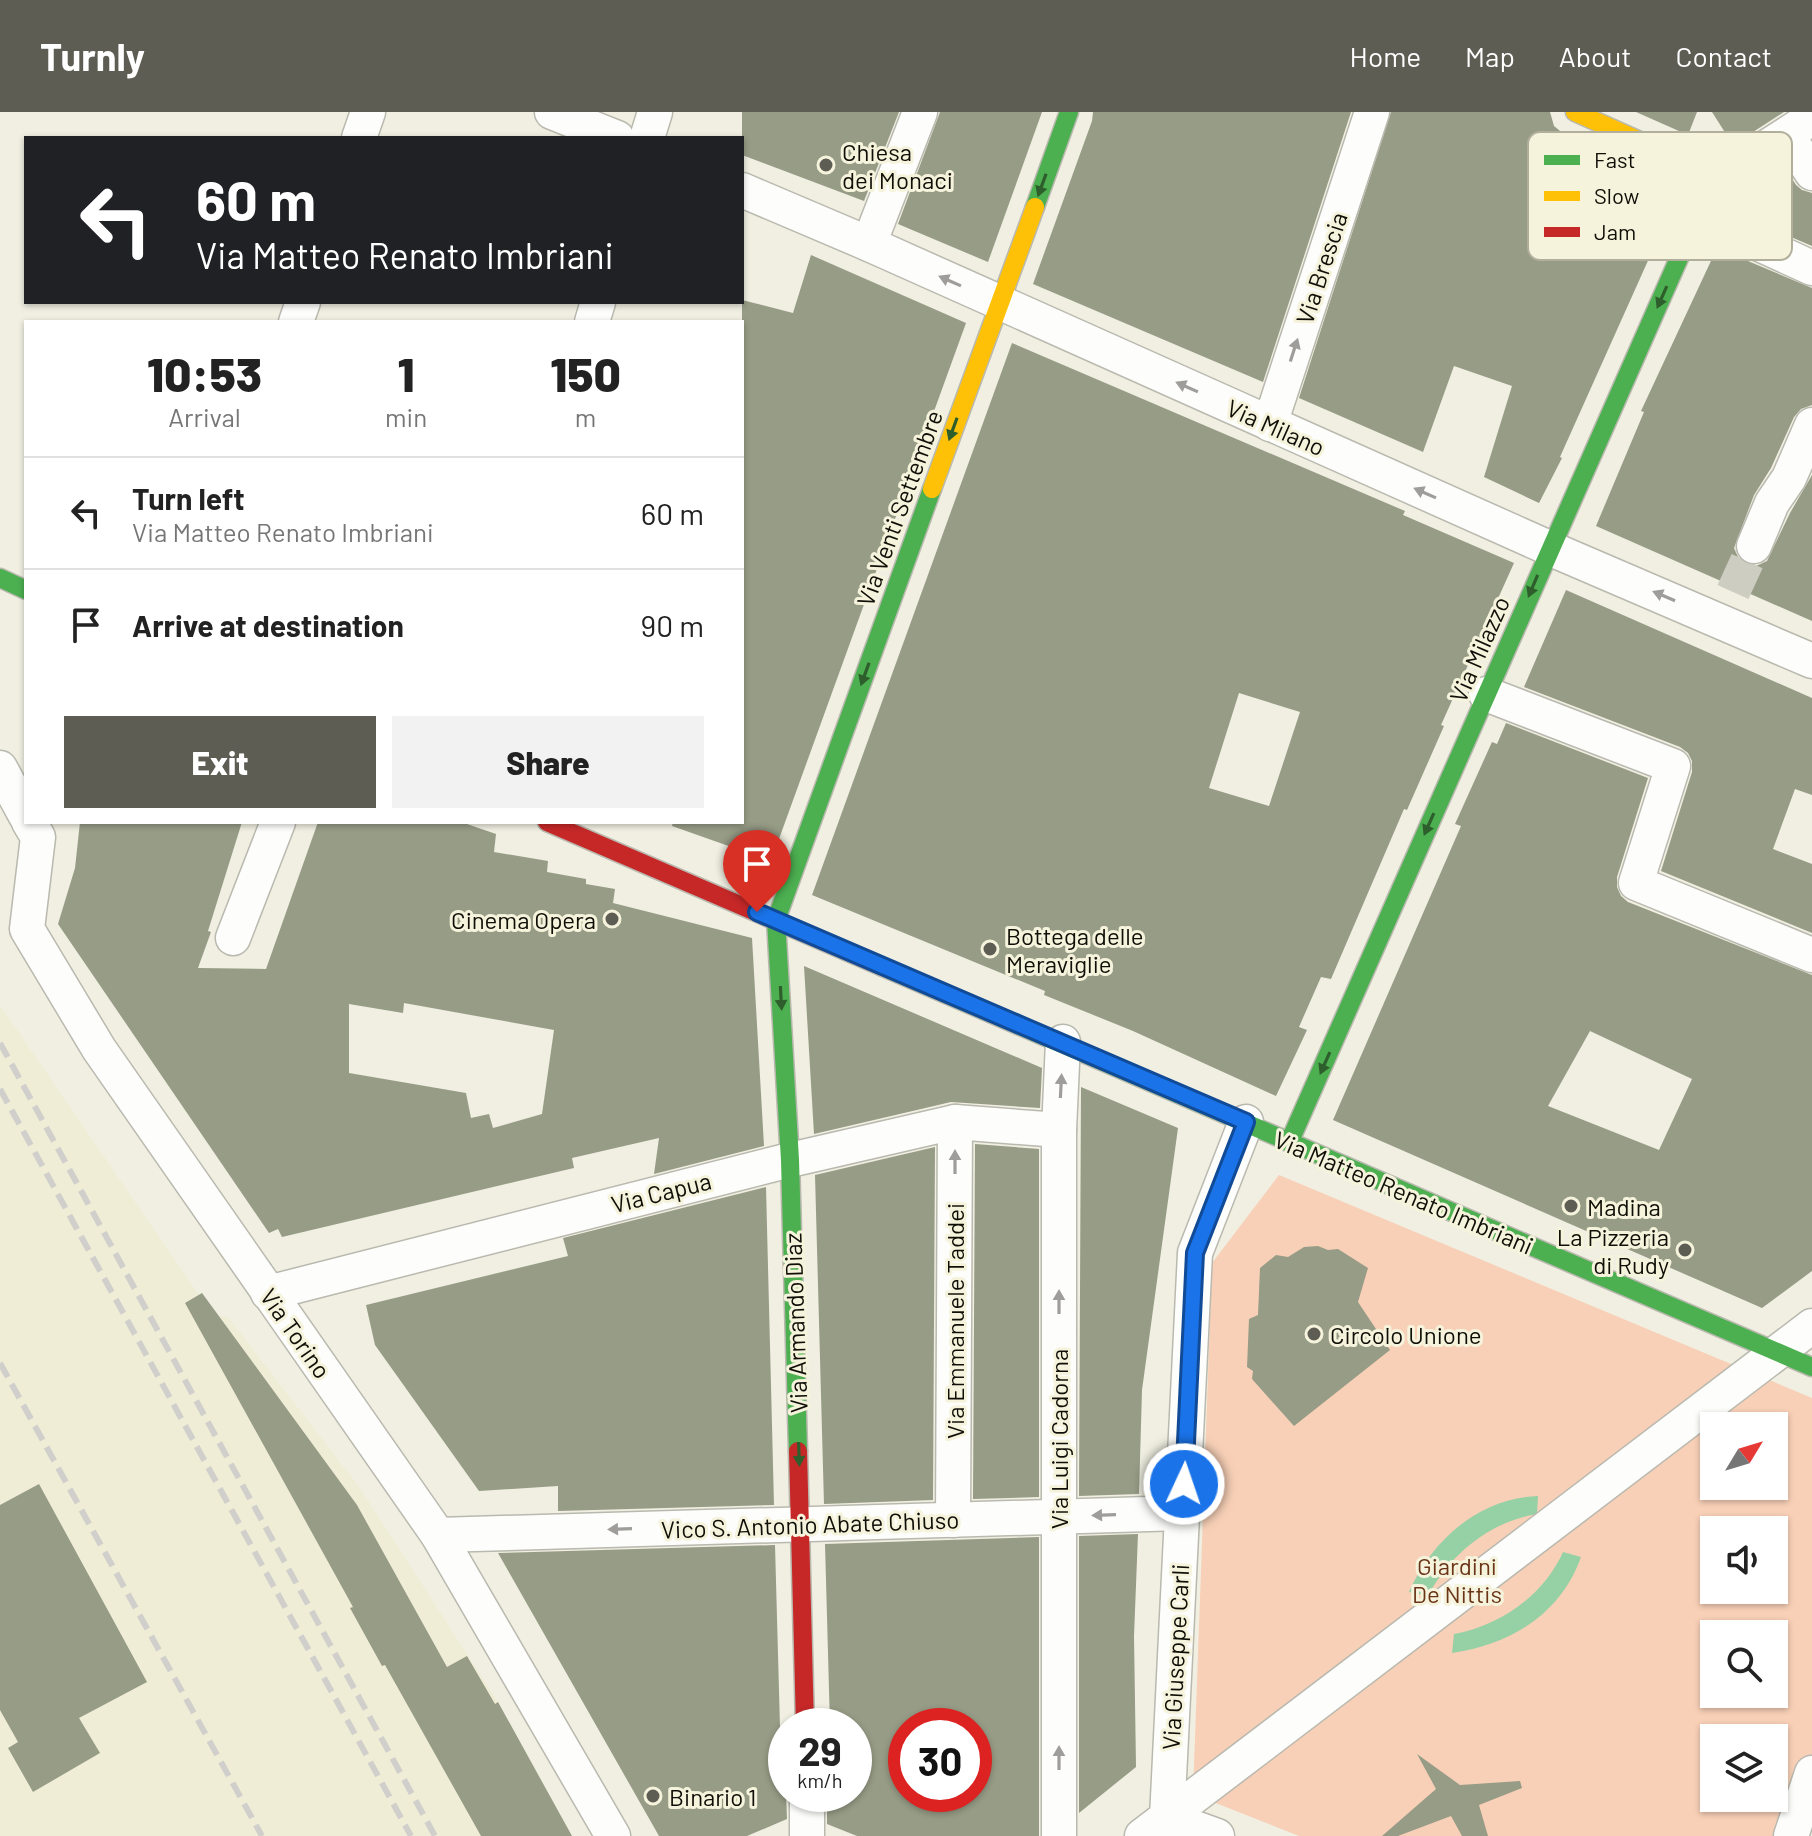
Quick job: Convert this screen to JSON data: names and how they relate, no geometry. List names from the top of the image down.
{
  "streets": {
    "street": [
      "Via Brescia",
      "Via Milano",
      "Via Venti Settembre",
      "Via Milazzo",
      "Via Capua",
      "Via Matteo Renato Imbriani",
      "Via Emmanuele Taddei",
      "Via Armando Diaz",
      "Via Torino",
      "Via Luigi Cadorna",
      "Vico S. Antonio Abate Chiuso",
      "Via Giuseppe Carli"
    ]
  },
  "crossings": [
    ["Via Brescia", "Via Milano"],
    ["Via Milano", "Via Venti Settembre"],
    ["Via Milano", "Via Milazzo"],
    ["Via Venti Settembre", "Via Matteo Renato Imbriani"],
    ["Via Venti Settembre", "Via Armando Diaz"],
    ["Via Milazzo", "Via Matteo Renato Imbriani"],
    ["Via Capua", "Via Emmanuele Taddei"],
    ["Via Capua", "Via Armando Diaz"],
    ["Via Capua", "Via Torino"],
    ["Via Capua", "Via Luigi Cadorna"],
    ["Via Matteo Renato Imbriani", "Via Armando Diaz"],
    ["Via Matteo Renato Imbriani", "Via Luigi Cadorna"],
    ["Via Matteo Renato Imbriani", "Via Giuseppe Carli"],
    ["Via Emmanuele Taddei", "Vico S. Antonio Abate Chiuso"],
    ["Via Armando Diaz", "Vico S. Antonio Abate Chiuso"],
    ["Via Torino", "Vico S. Antonio Abate Chiuso"],
    ["Via Luigi Cadorna", "Vico S. Antonio Abate Chiuso"],
    ["Vico S. Antonio Abate Chiuso", "Via Giuseppe Carli"]
  ],
  "one_way": [
    "Via Brescia",
    "Via Milano",
    "Via Venti Settembre",
    "Via Milazzo",
    "Via Emmanuele Taddei",
    "Via Armando Diaz",
    "Via Luigi Cadorna",
    "Vico S. Antonio Abate Chiuso"
  ],
  "parks": ["Giardini De Nittis"],
  "places": [
    "Chiesa dei Monaci",
    "Cinema Opera",
    "Bottega delle Meraviglie",
    "Madina",
    "La Pizzeria di Rudy",
    "Circolo Unione",
    "Binario 1"
  ],
  "legend": ["Fast", "Slow", "Jam"],
  "north": "top right",
  "page": {
    "header": "Turnly",
    "nav": [
      "Home",
      "Map",
      "About",
      "Contact"
    ],
    "turn": ["60 m", "Via Matteo Renato Imbriani"],
    "eta": [
      "10:53",
      "Arrival",
      "1",
      "min",
      "150",
      "m"
    ],
    "list": [
      {
        "name": "Turn left",
        "note": "Via Matteo Renato Imbriani",
        "value": "60 m"
      },
      {
        "name": "Arrive at destination",
        "value": "90 m"
      }
    ],
    "buttons": ["Exit", "Share"],
    "speed": "29 km/h",
    "limit": "30"
  }
}
